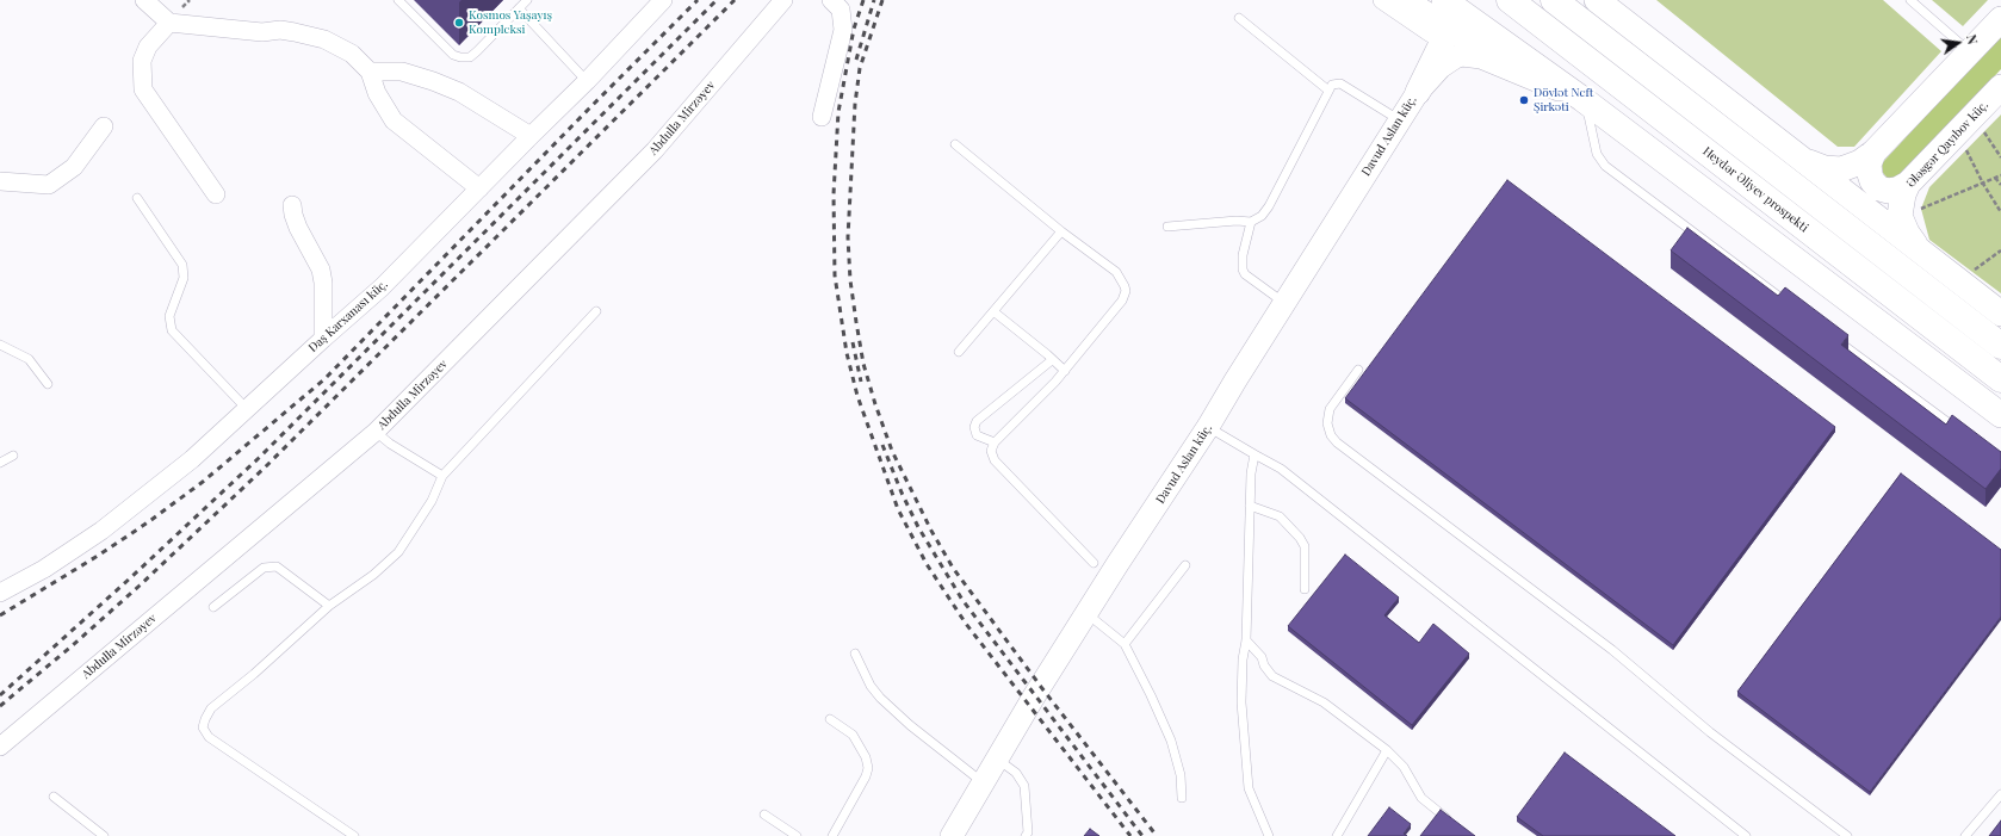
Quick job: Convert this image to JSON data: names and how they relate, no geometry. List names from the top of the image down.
{
  "streets": {
    "highway": ["Heydər Əliyev prospekti"],
    "main road": ["Ələsgər Qayıbov küç."],
    "street": ["Abdulla Mirzəyev", "Davud Aslan küç.", "Daş Karxanası küç."]
  },
  "places": ["Kosmos Yaşayış Kompleksi", "Dövlət Neft Şirkəti"],
  "north": "right"
}
